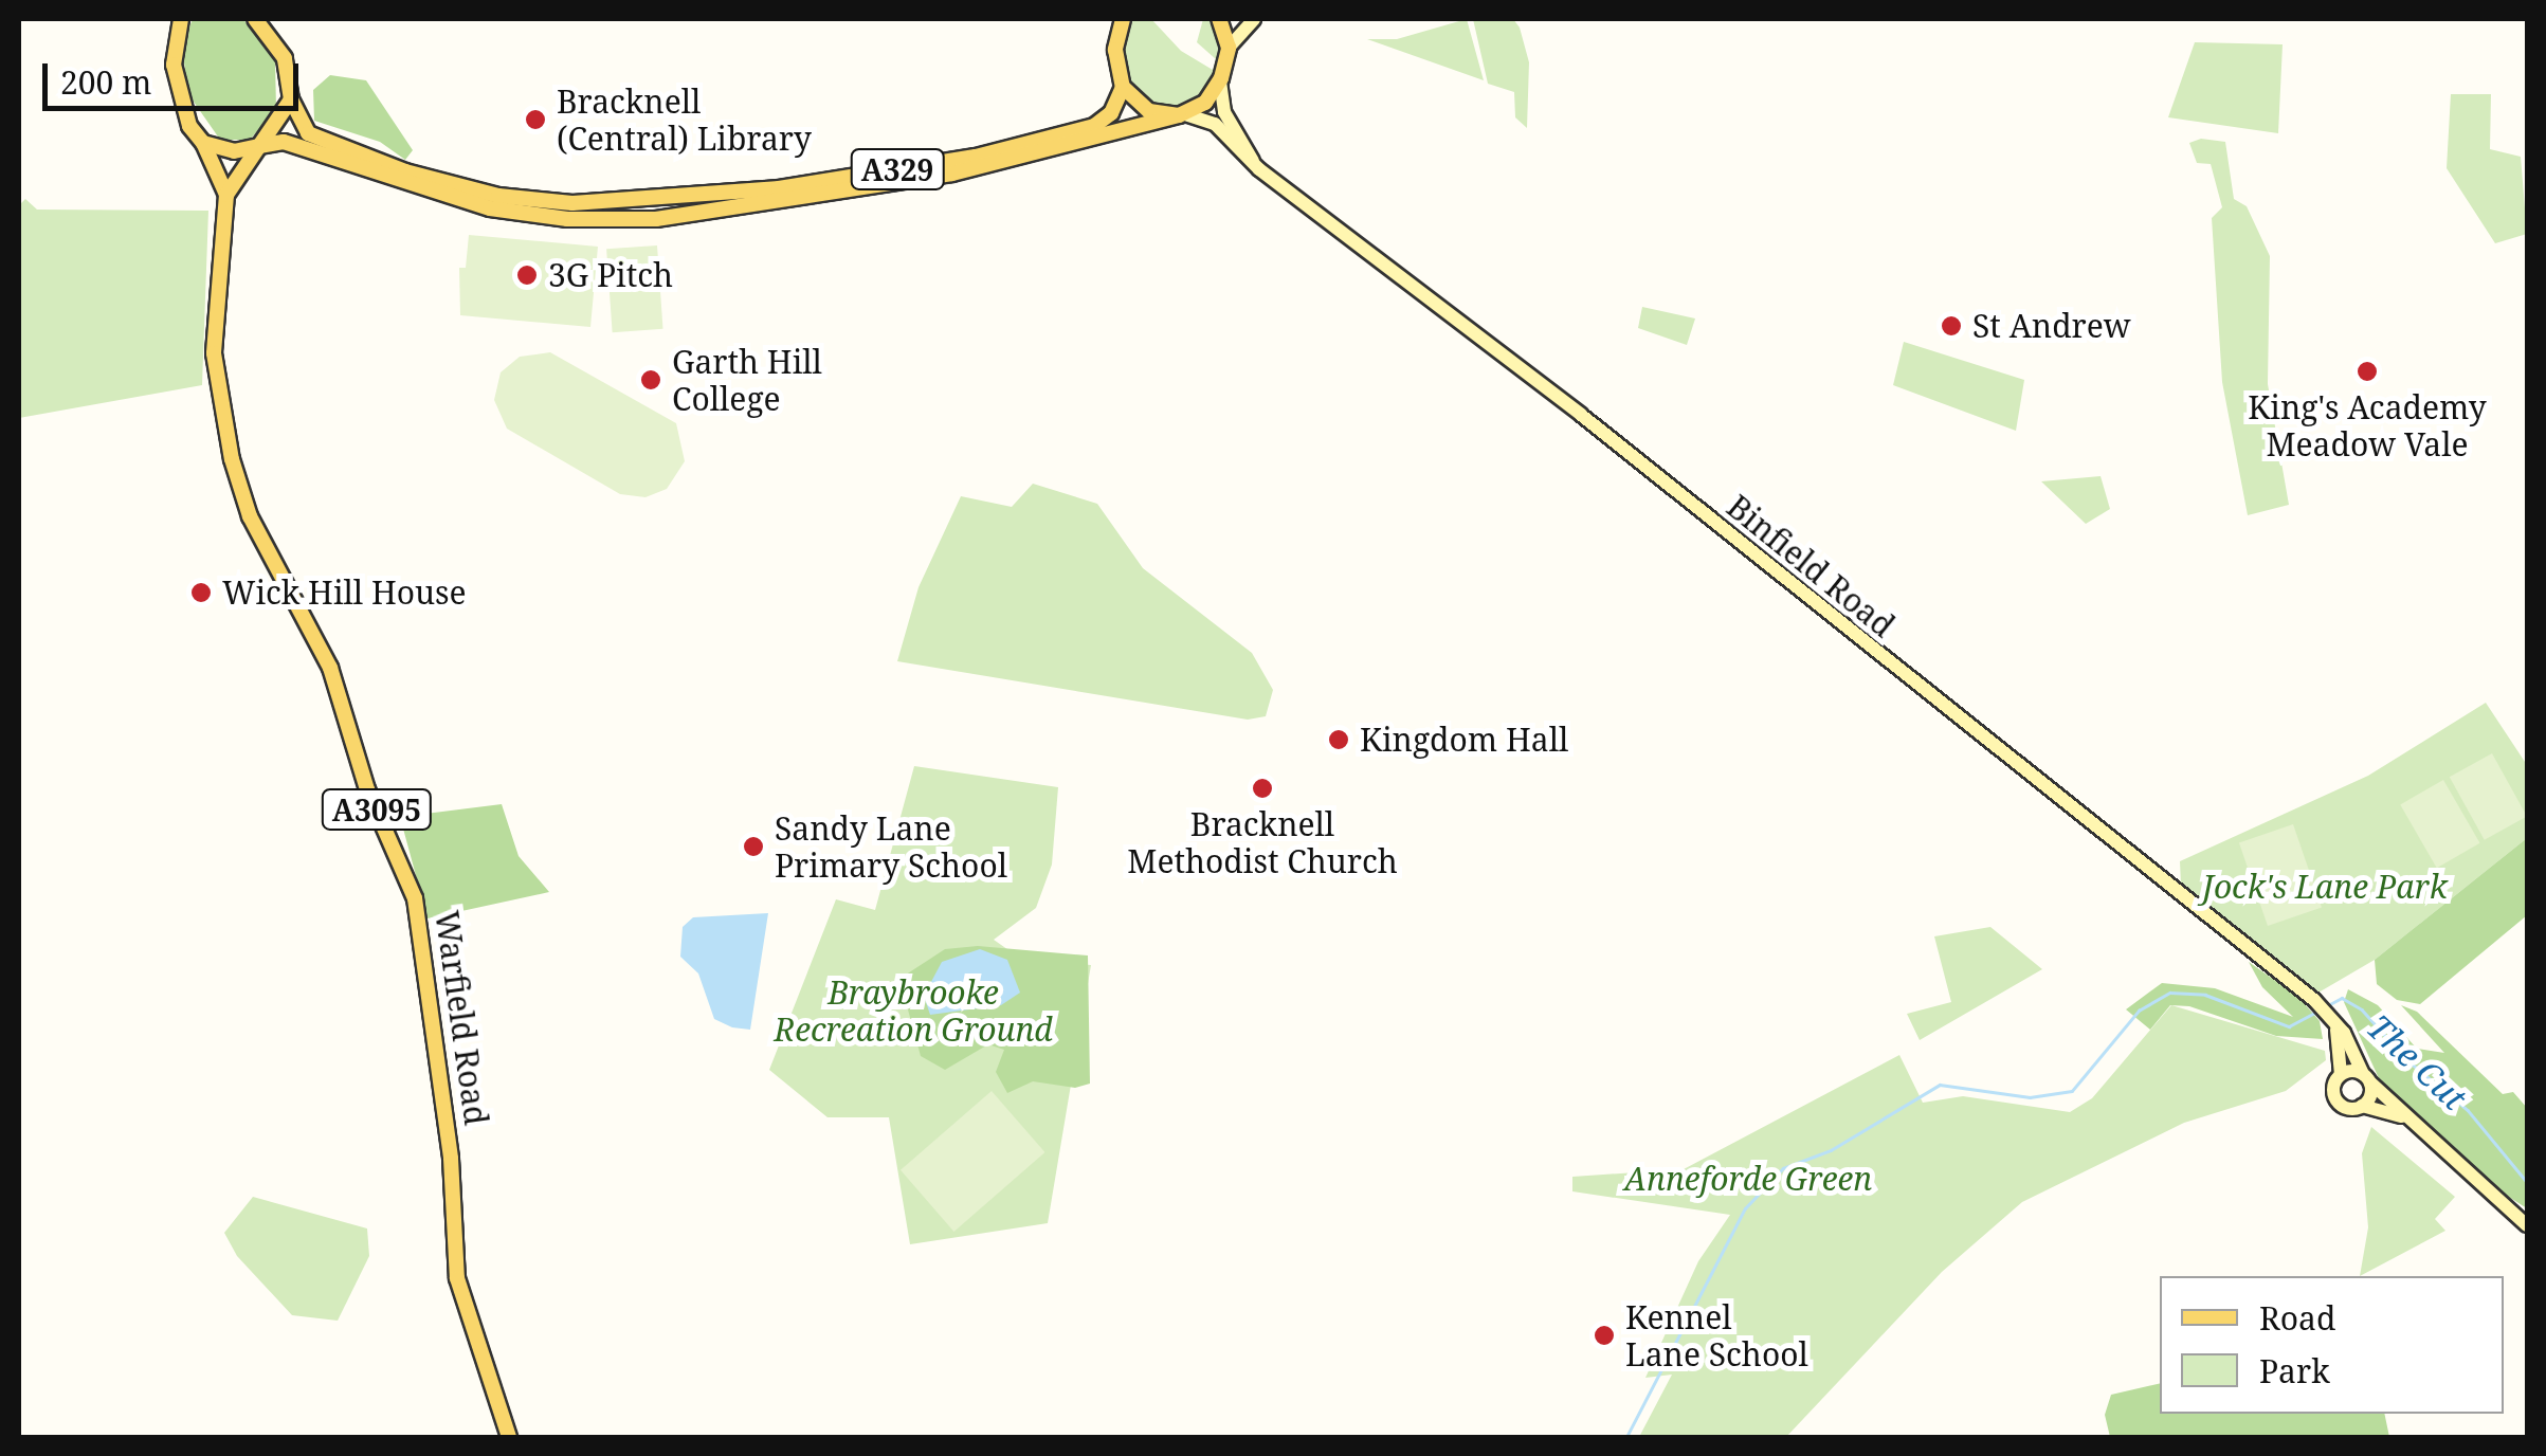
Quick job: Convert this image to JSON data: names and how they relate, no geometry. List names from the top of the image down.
{
  "streets": {
    "main road": [
      "A329",
      "Binfield Road",
      "A3095",
      "Warfield Road"
    ]
  },
  "crossings": [
    ["A329", "Binfield Road"],
    ["A329", "Warfield Road"]
  ],
  "water": ["The Cut"],
  "parks": ["Jock's Lane Park", "Braybrooke Recreation Ground", "Anneforde Green"],
  "places": [
    "Bracknell (Central) Library",
    "3G Pitch",
    "St Andrew",
    "King's Academy Meadow Vale",
    "Garth Hill College",
    "Wick Hill House",
    "Kingdom Hall",
    "Bracknell Methodist Church",
    "Sandy Lane Primary School",
    "Kennel Lane School"
  ],
  "legend": ["Road", "Park"],
  "scale_bar": "200 m"
}
